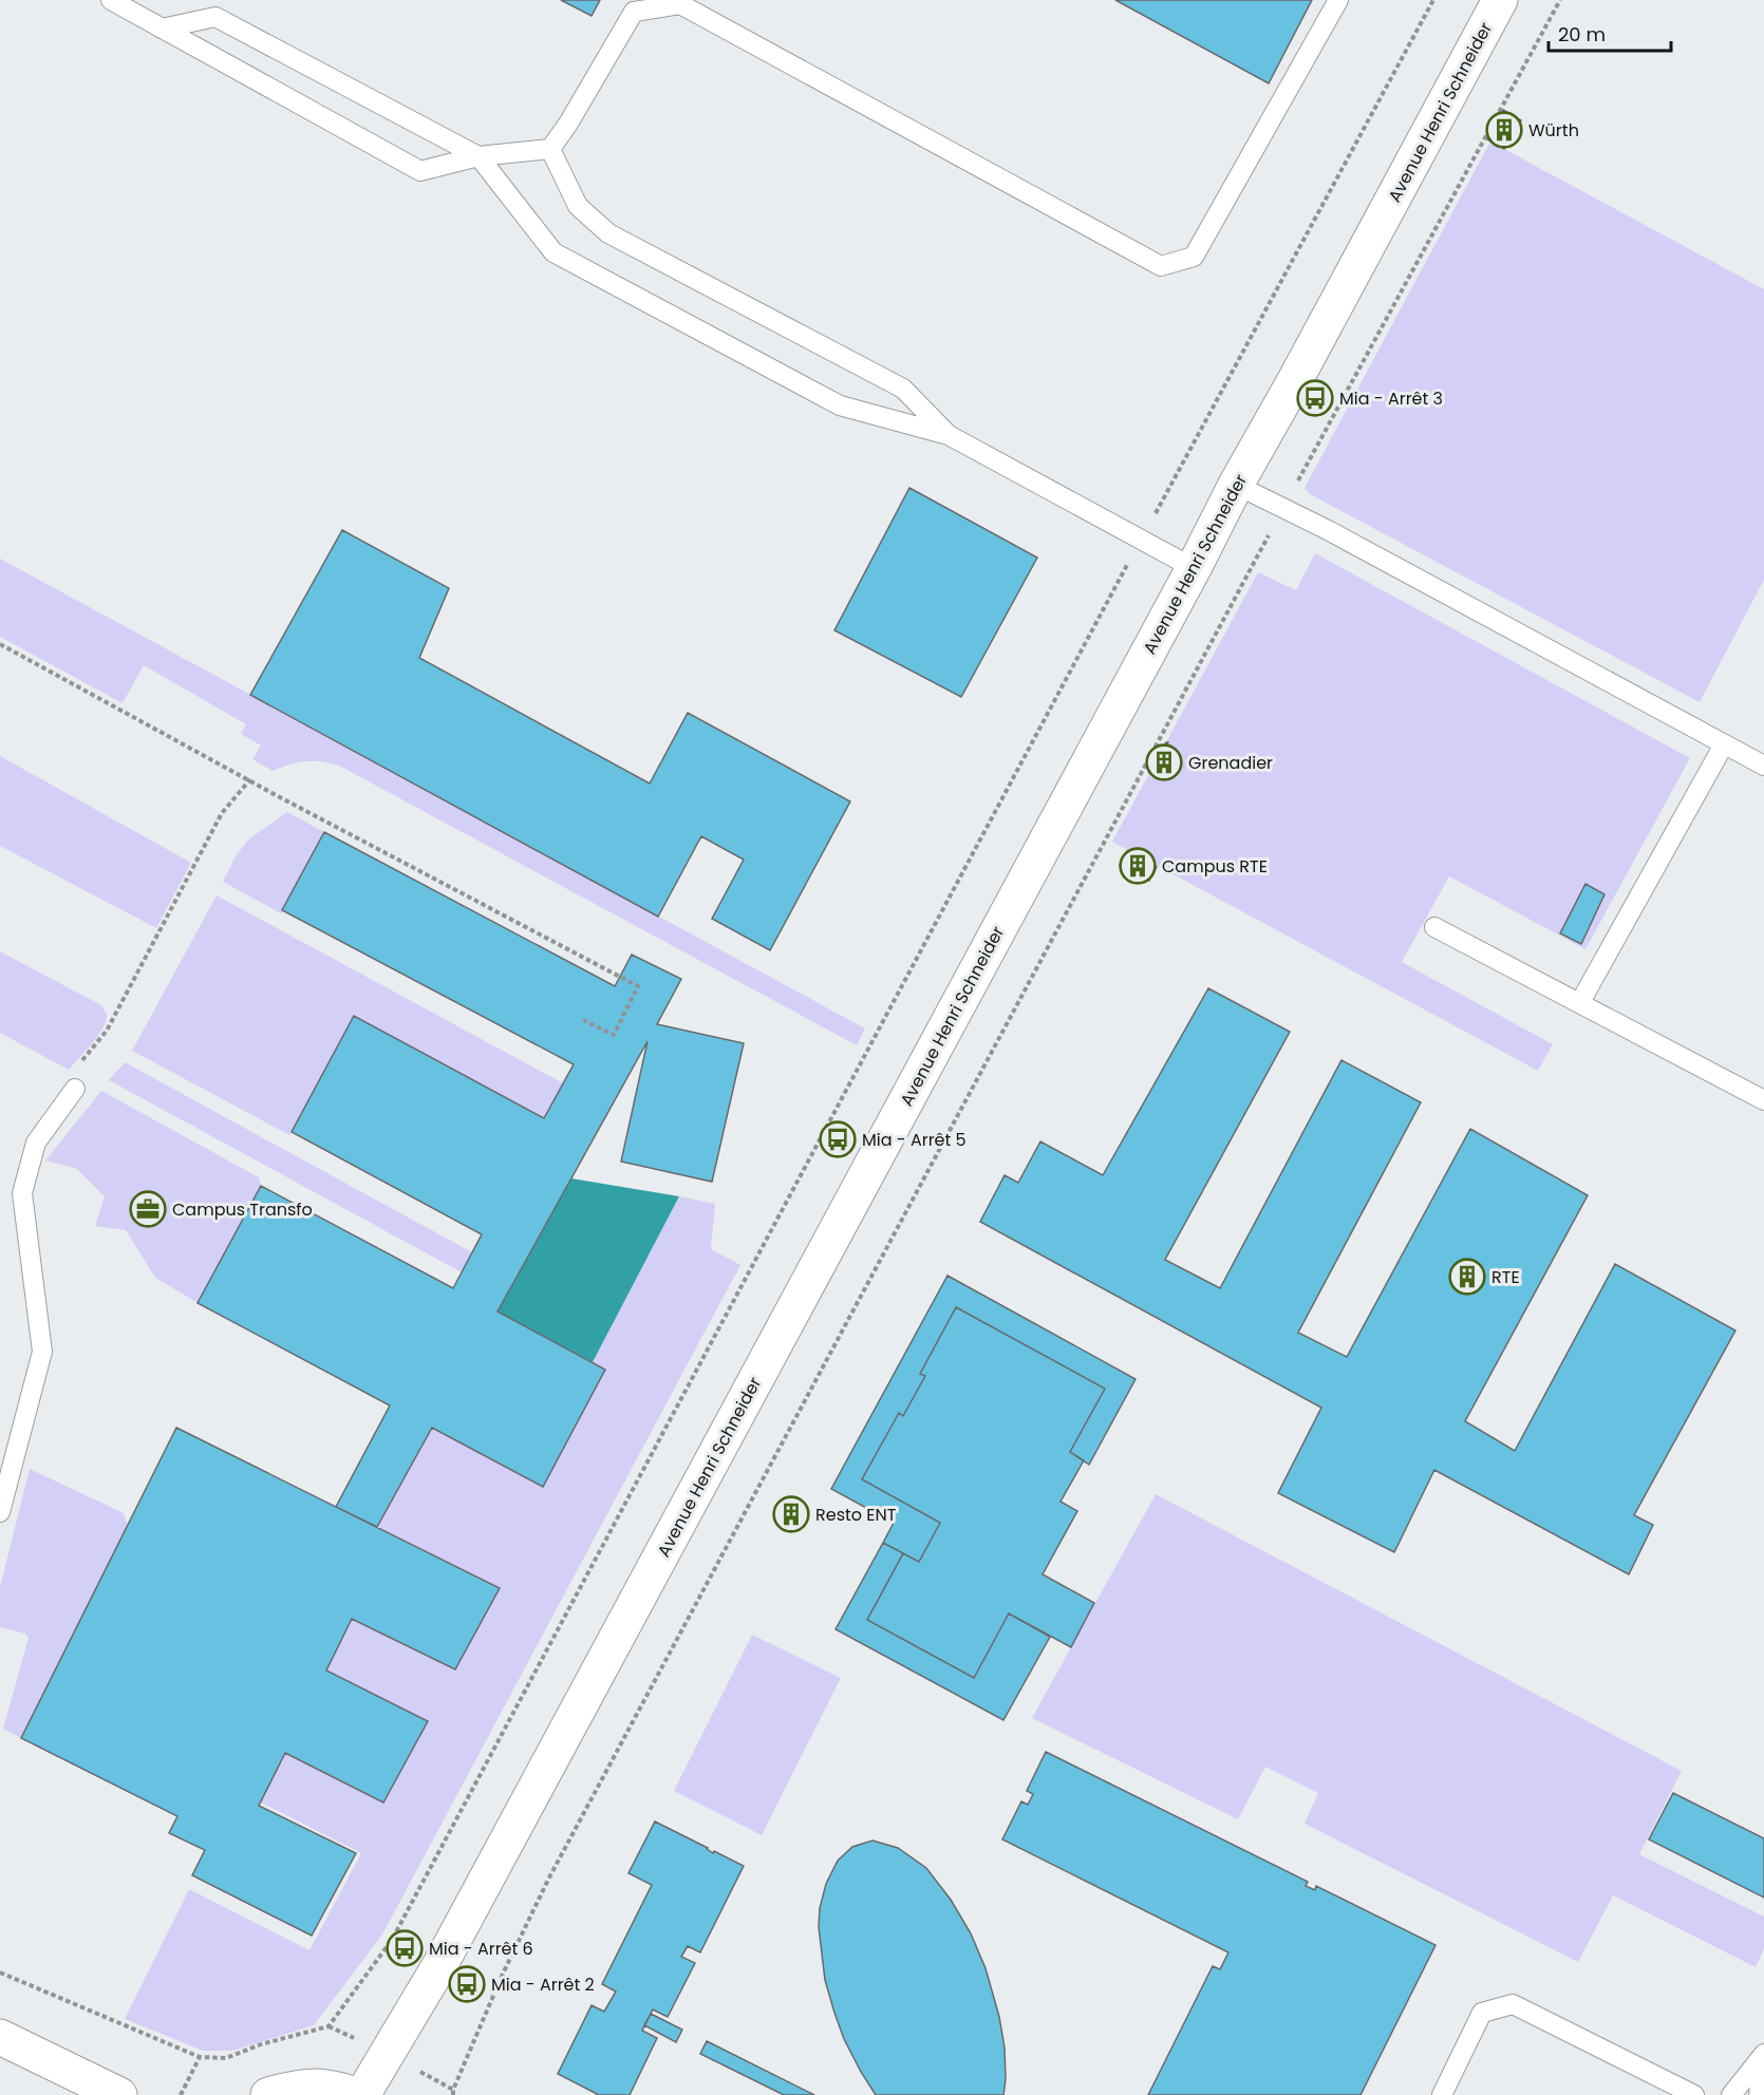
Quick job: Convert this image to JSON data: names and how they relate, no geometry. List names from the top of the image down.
{
  "streets": {
    "street": ["Avenue Henri Schneider"]
  },
  "places": {
    "building": [
      "Würth",
      "Grenadier",
      "Campus RTE",
      "RTE",
      "Resto ENT"
    ],
    "bus stop": [
      "Mia - Arrêt 3",
      "Mia - Arrêt 5",
      "Mia - Arrêt 6",
      "Mia - Arrêt 2"
    ],
    "office": ["Campus Transfo"]
  },
  "scale_bar": "20 m"
}
